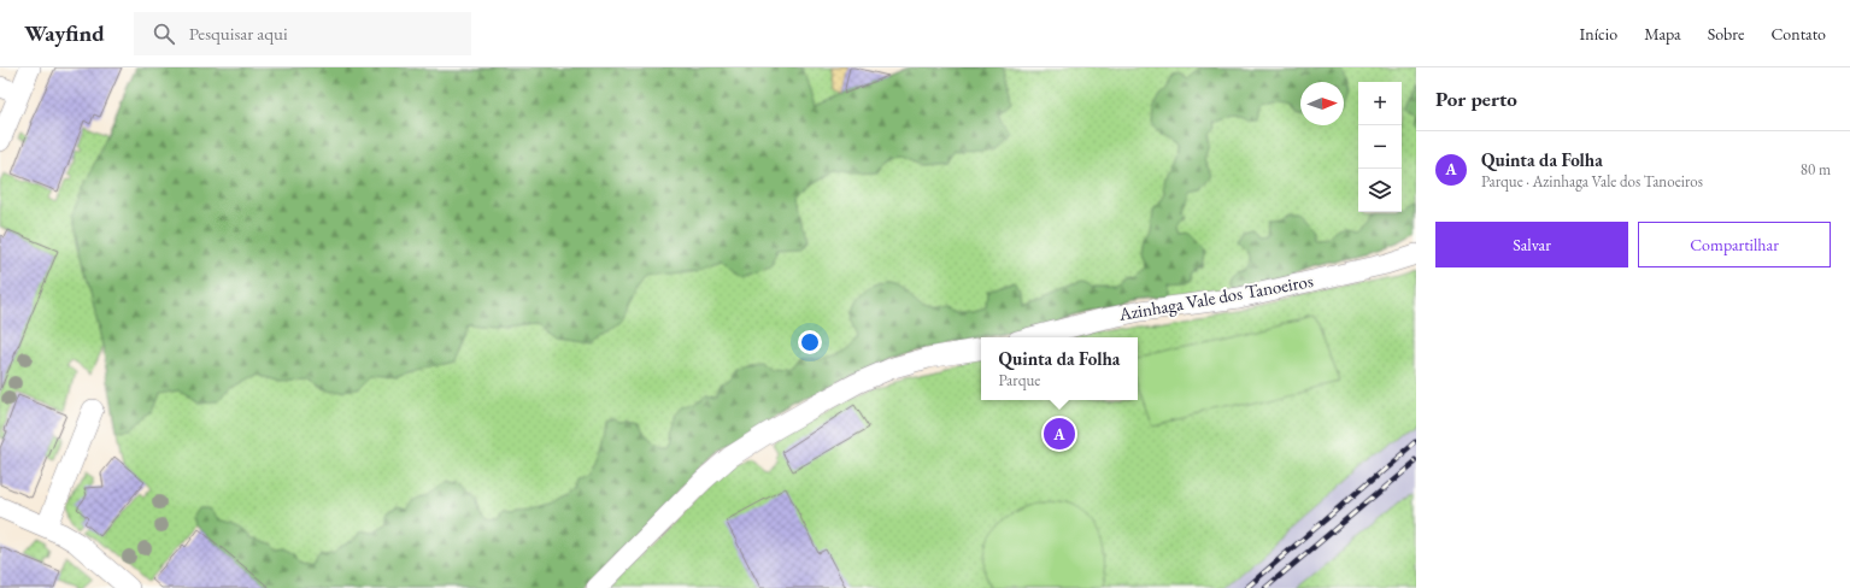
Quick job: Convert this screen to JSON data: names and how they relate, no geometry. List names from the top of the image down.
{
  "streets": {
    "street": ["Azinhaga Vale dos Tanoeiros"]
  },
  "north": "right",
  "page": {
    "header": "Wayfind",
    "search": "Pesquisar aqui",
    "nav": [
      "Início",
      "Mapa",
      "Sobre",
      "Contato"
    ],
    "heading": "Por perto",
    "map_buttons": ["+", "−"],
    "list": [
      {
        "mark": "A",
        "name": "Quinta da Folha",
        "note": "Parque · Azinhaga Vale dos Tanoeiros",
        "value": "80 m"
      }
    ],
    "buttons": ["Salvar", "Compartilhar"],
    "popup": ["Quinta da Folha", "Parque"],
    "pins": "A"
  }
}
